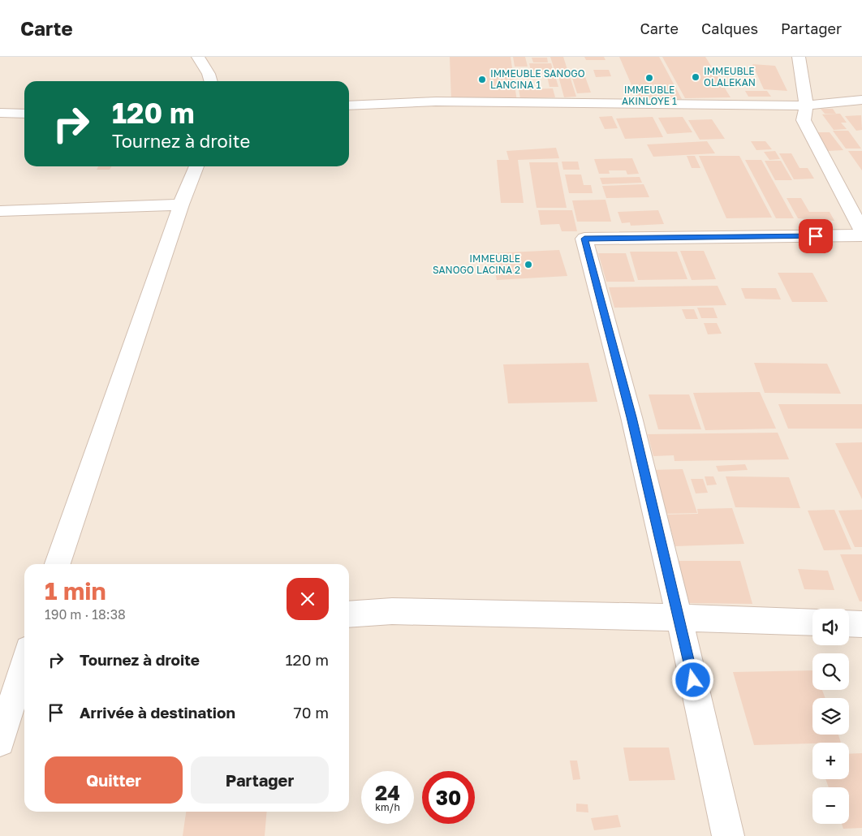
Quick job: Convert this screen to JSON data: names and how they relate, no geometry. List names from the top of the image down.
{
  "places": [
    "IMMEUBLE OLALEKAN",
    "IMMEUBLE AKINLOYE 1",
    "IMMEUBLE SANOGO LANCINA 1",
    "IMMEUBLE SANOGO LACINA 2"
  ],
  "page": {
    "header": "Carte",
    "nav": ["Carte", "Calques", "Partager"],
    "turn": ["120 m", "Tournez à droite"],
    "heading": ["1 min", "190 m · 18:38"],
    "map_buttons": ["+", "−"],
    "list": [
      {
        "name": "Tournez à droite",
        "value": "120 m"
      },
      {
        "name": "Arrivée à destination",
        "value": "70 m"
      }
    ],
    "buttons": ["Quitter", "Partager"],
    "speed": "24 km/h",
    "limit": "30"
  }
}
